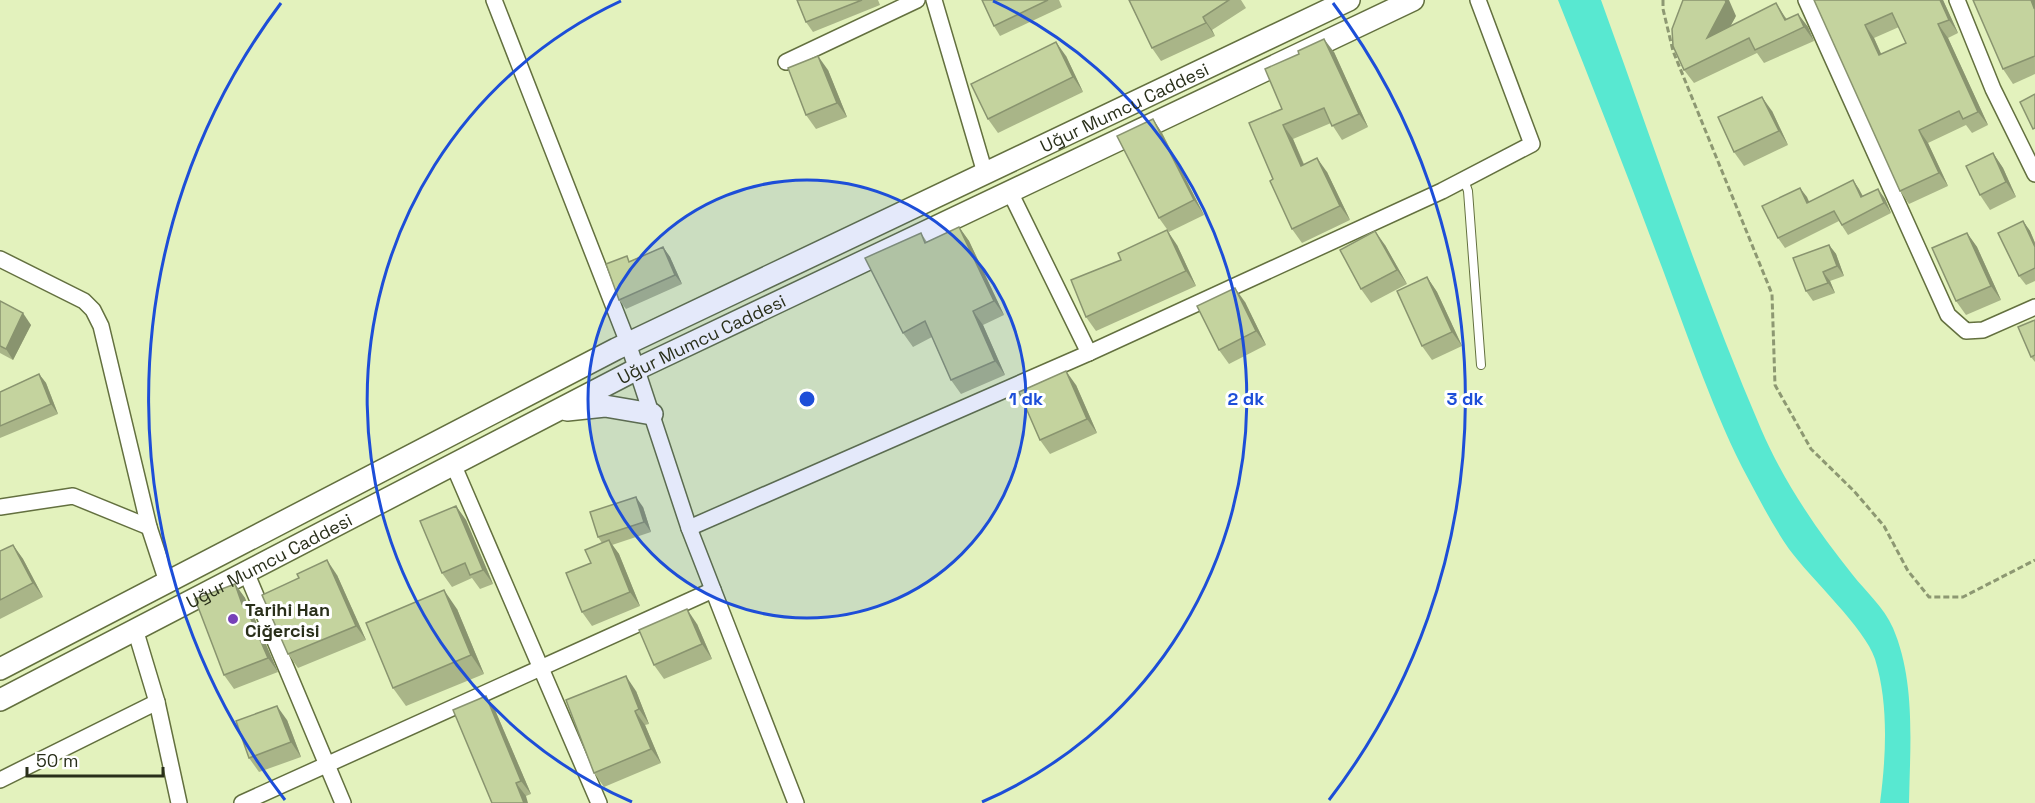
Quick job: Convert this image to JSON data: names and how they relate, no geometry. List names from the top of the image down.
{
  "streets": {
    "street": ["Uğur Mumcu Caddesi"]
  },
  "places": ["Tarihi Han Ciğercisi"],
  "scale_bar": "50 m",
  "rings": ["1 dk", "2 dk", "3 dk"]
}
